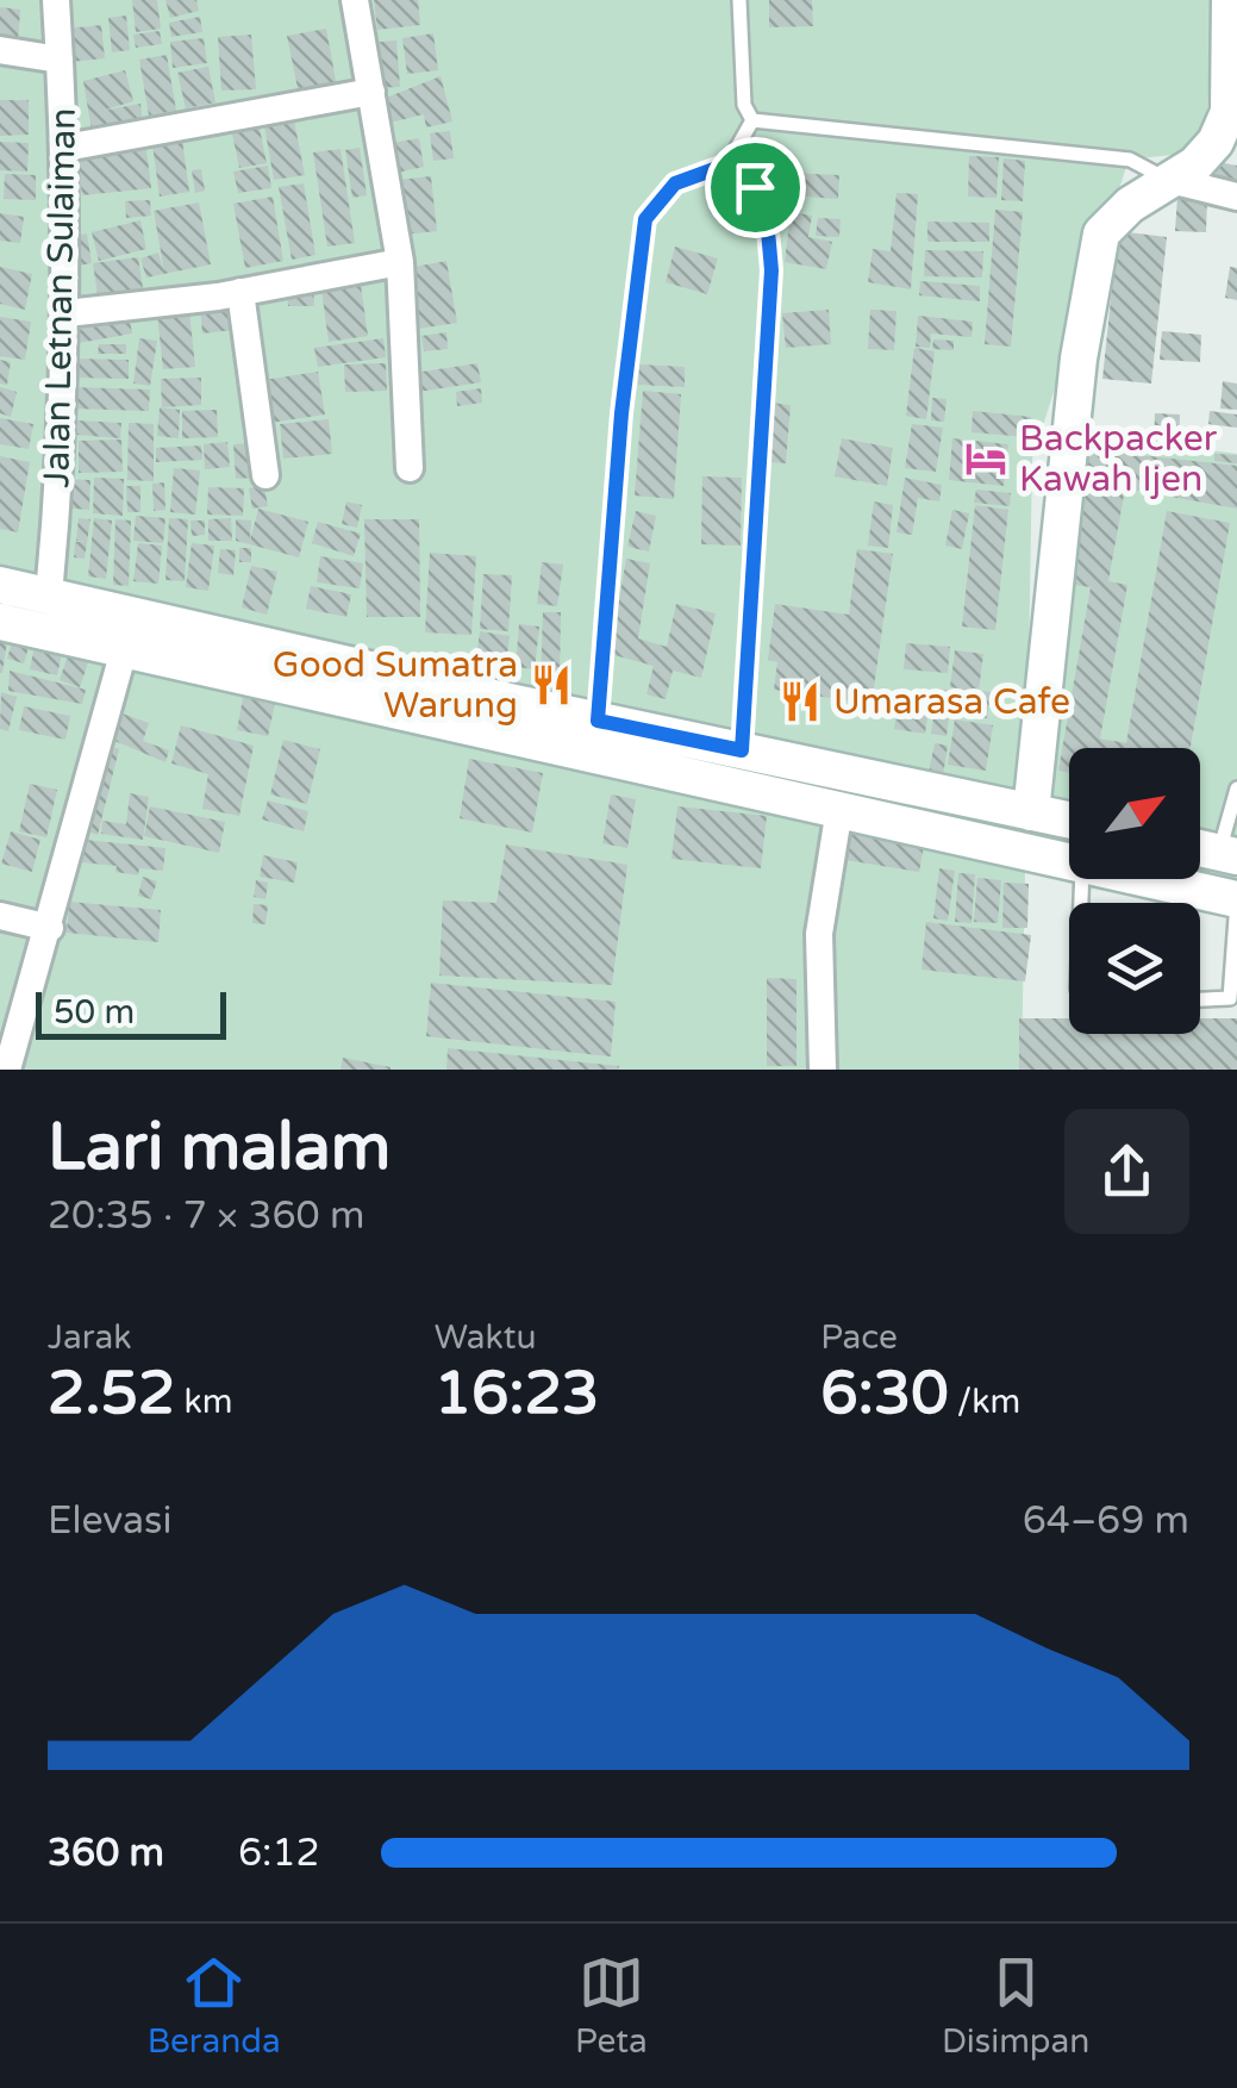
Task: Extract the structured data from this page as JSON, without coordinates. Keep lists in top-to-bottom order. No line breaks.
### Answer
{"streets":{"street":["Jalan Letnan Sulaiman"]},"places":{"hotel":["Backpacker Kawah Ijen"],"restaurant":["Good Sumatra Warung","Umarasa Cafe"]},"scale_bar":"50 m","north":"top right","page":{"scale":"50 m","heading":["Lari malam","20:35 · 7 × 360 m"],"stats":[["Jarak","2.52 km"],["Waktu","16:23"],["Pace","6:30 /km"]],"chart":["Elevasi","64–69 m"],"list":[{"name":"360 m","note":"6:12"}],"tabs":["Beranda","Peta","Disimpan"]}}
